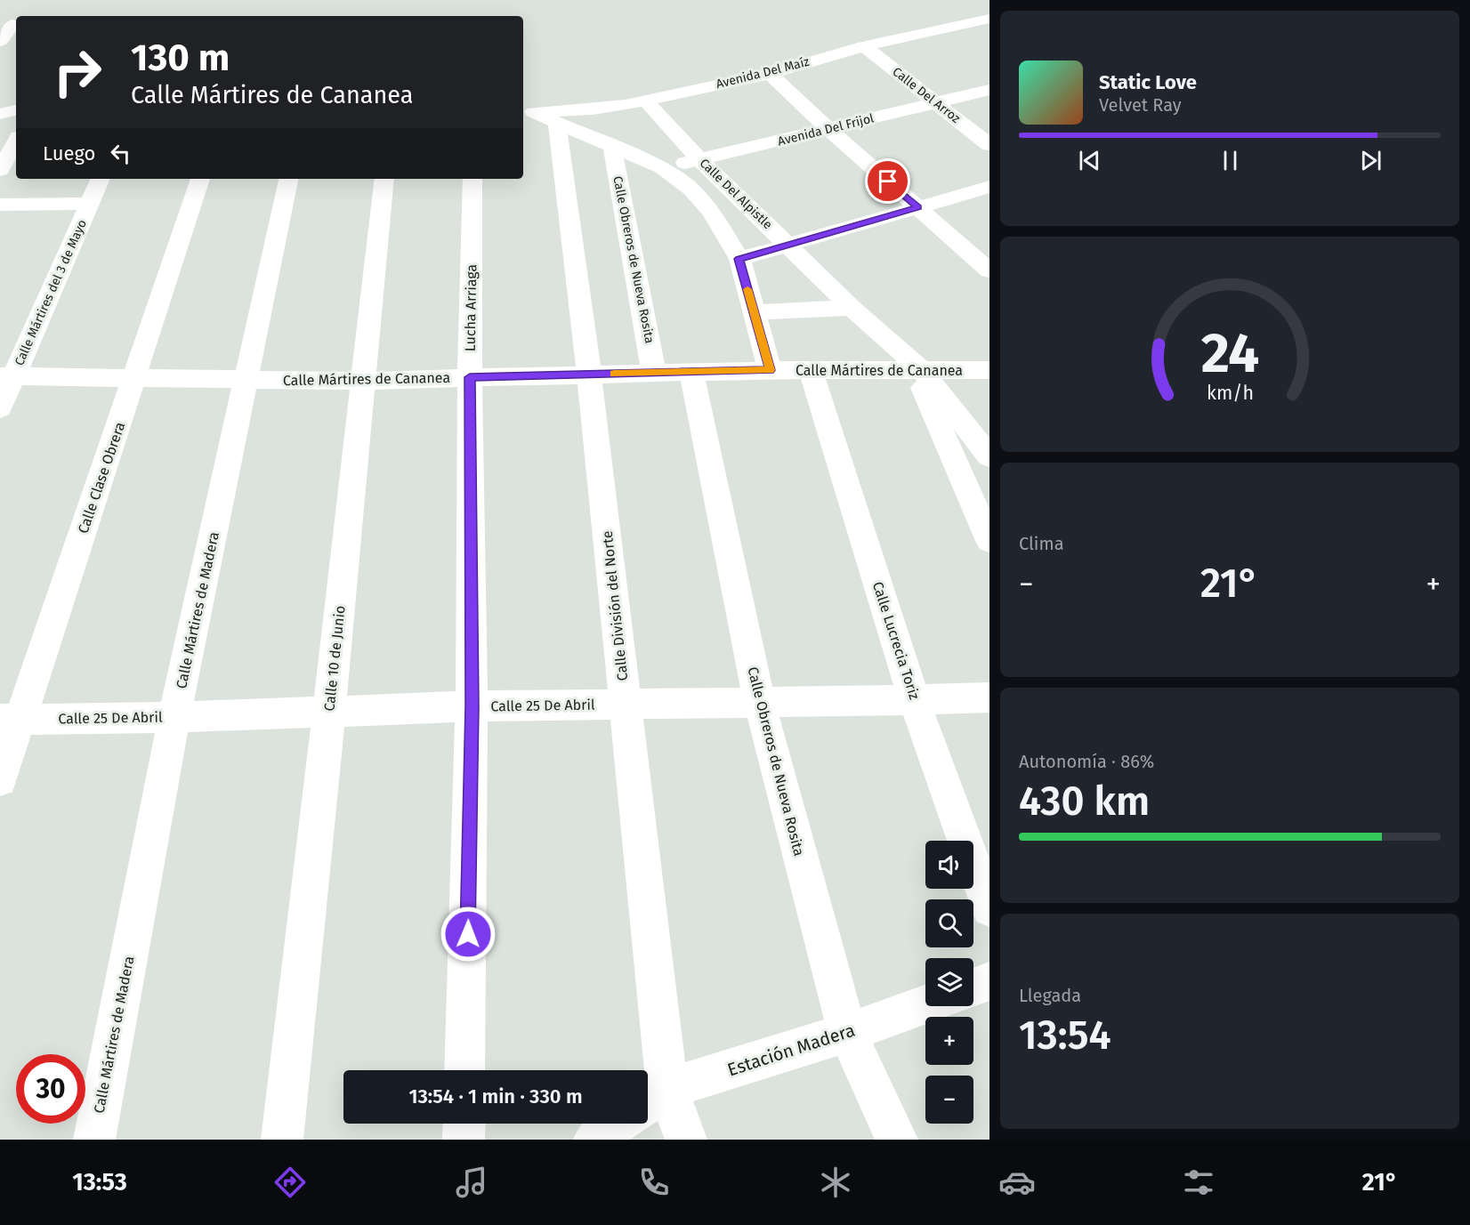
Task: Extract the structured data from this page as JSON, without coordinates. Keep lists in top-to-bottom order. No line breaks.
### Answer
{"streets":{"street":["Avenida Del Maíz","Calle Del Arroz","Avenida Del Frijol","Calle Del Alpistle","Calle Obreros de Nueva Rosita","Calle Mártires del 3 de Mayo","Lucha Arriaga","Calle Mártires de Cananea","Calle Clase Obrera","Calle División del Norte","Calle Mártires de Madera","Calle Lucrecia Toriz","Calle 10 de Junio","Calle 25 De Abril","Estación Madera"]},"crossings":[["Avenida Del Maíz","Calle Del Arroz"],["Avenida Del Maíz","Calle Del Alpistle"],["Avenida Del Maíz","Calle División del Norte"],["Calle Del Arroz","Avenida Del Frijol"],["Avenida Del Frijol","Calle Del Alpistle"],["Calle Del Alpistle","Calle Mártires de Cananea"],["Calle Obreros de Nueva Rosita","Calle Mártires de Cananea"],["Calle Obreros de Nueva Rosita","Calle 25 De Abril"],["Calle Obreros de Nueva Rosita","Estación Madera"],["Calle Mártires del 3 de Mayo","Calle Mártires de Cananea"],["Lucha Arriaga","Calle Mártires de Cananea"],["Lucha Arriaga","Calle 25 De Abril"],["Calle Mártires de Cananea","Calle Clase Obrera"],["Calle Mártires de Cananea","Calle División del Norte"],["Calle Mártires de Cananea","Calle Mártires de Madera"],["Calle Mártires de Cananea","Calle Lucrecia Toriz"],["Calle Mártires de Cananea","Calle 10 de Junio"],["Calle Clase Obrera","Calle 25 De Abril"],["Calle División del Norte","Calle 25 De Abril"],["Calle División del Norte","Estación Madera"],["Calle Mártires de Madera","Calle 25 De Abril"],["Calle Lucrecia Toriz","Calle 25 De Abril"],["Calle 10 de Junio","Calle 25 De Abril"]],"page":{"turn":["130 m","Calle Mártires de Cananea"],"song":["Static Love","Velvet Ray"],"then":"Luego","tile":["Clima",["Autonomía · 86%","430 km"],["Llegada","13:54"]],"heat":["−","21°","+"],"map_buttons":["+","−"],"limit":"30","trip":"13:54 · 1 min · 330 m","tabs":["13:53","21°"],"gauge":["24","km/h"]}}
